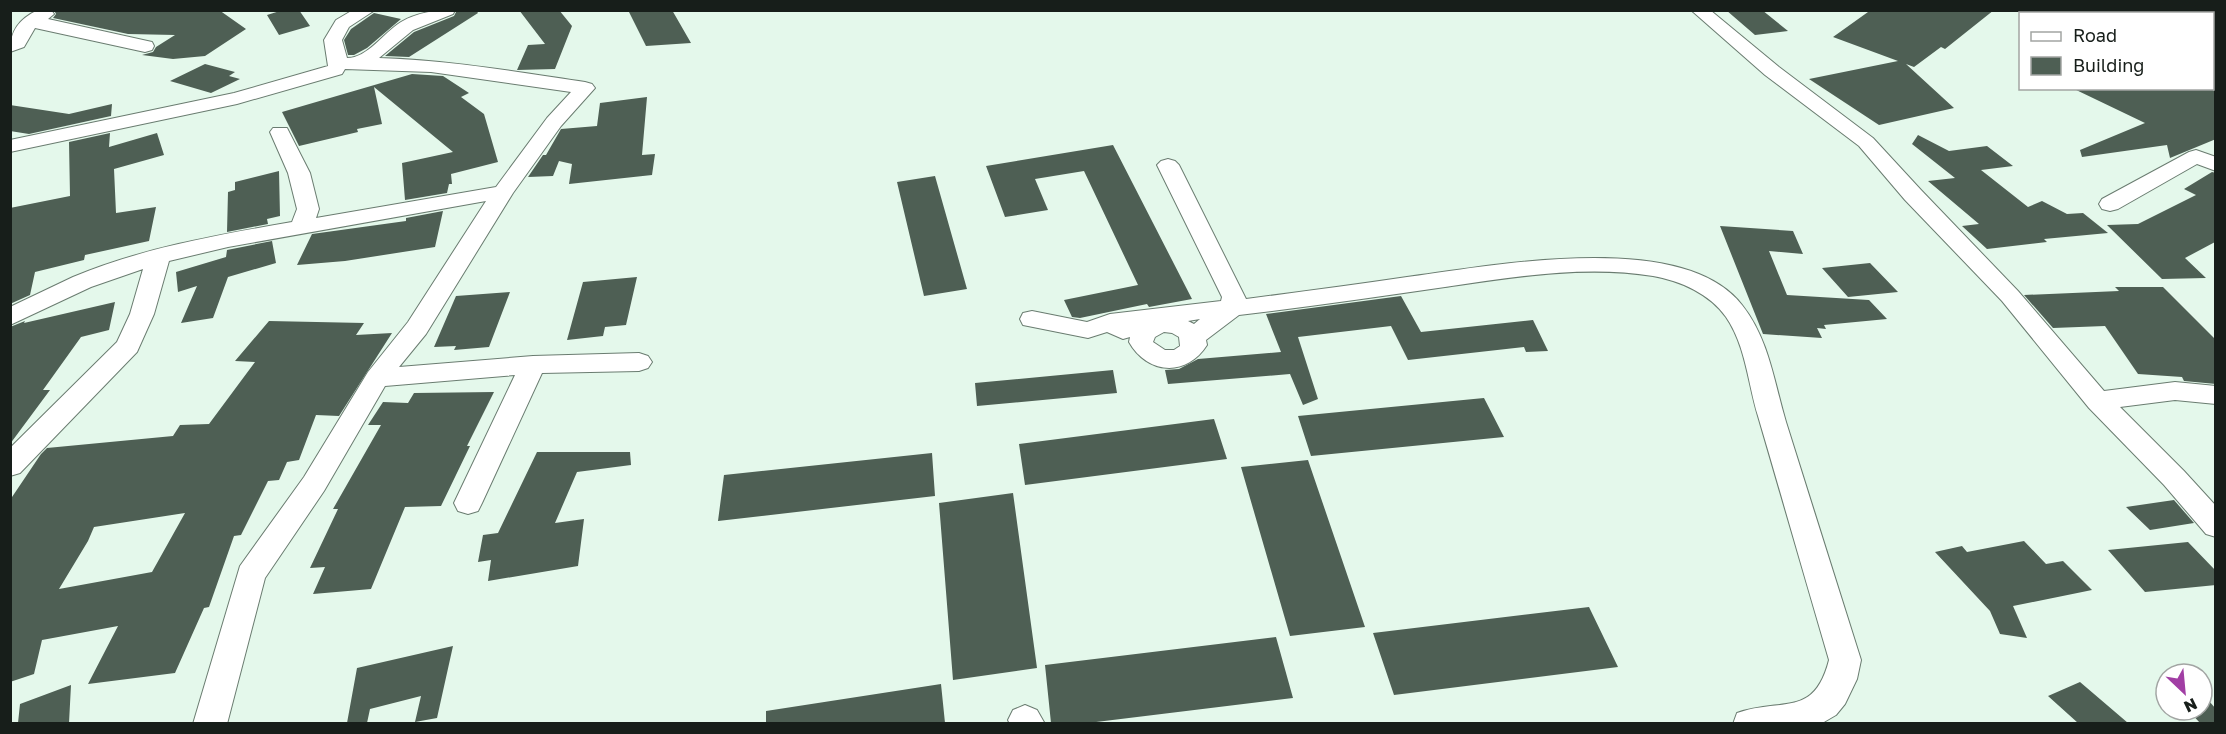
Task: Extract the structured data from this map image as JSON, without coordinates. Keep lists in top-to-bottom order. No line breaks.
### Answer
{"legend":["Road","Building"],"north":"bottom right"}
